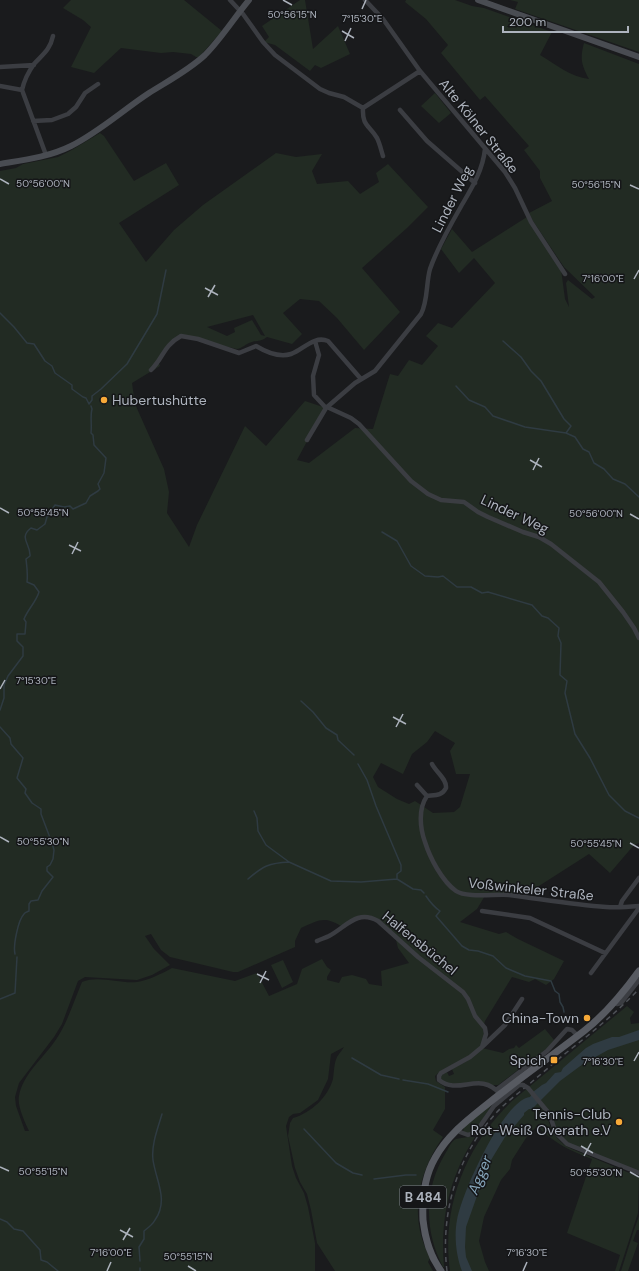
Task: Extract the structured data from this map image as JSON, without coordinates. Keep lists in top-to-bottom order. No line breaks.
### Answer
{"streets":{"main road":["B 484"],"street":["Alte Kölner Straße","Linder Weg","Voßwinkeler Straße","Halfensbüchel"]},"crossings":[["Alte Kölner Straße","Linder Weg"]],"water":["Agger"],"places":{"other":["Hubertushütte","China-Town","Tennis-Club Rot-Weiß Overath e.V"],"transit":["Spich"]},"scale_bar":"200 m","coordinates":["50°56'15\"N","7°15'30\"E","50°56'00\"N","7°16'00\"E","50°55'45\"N","50°55'30\"N","7°16'30\"E","50°55'15\"N"]}
